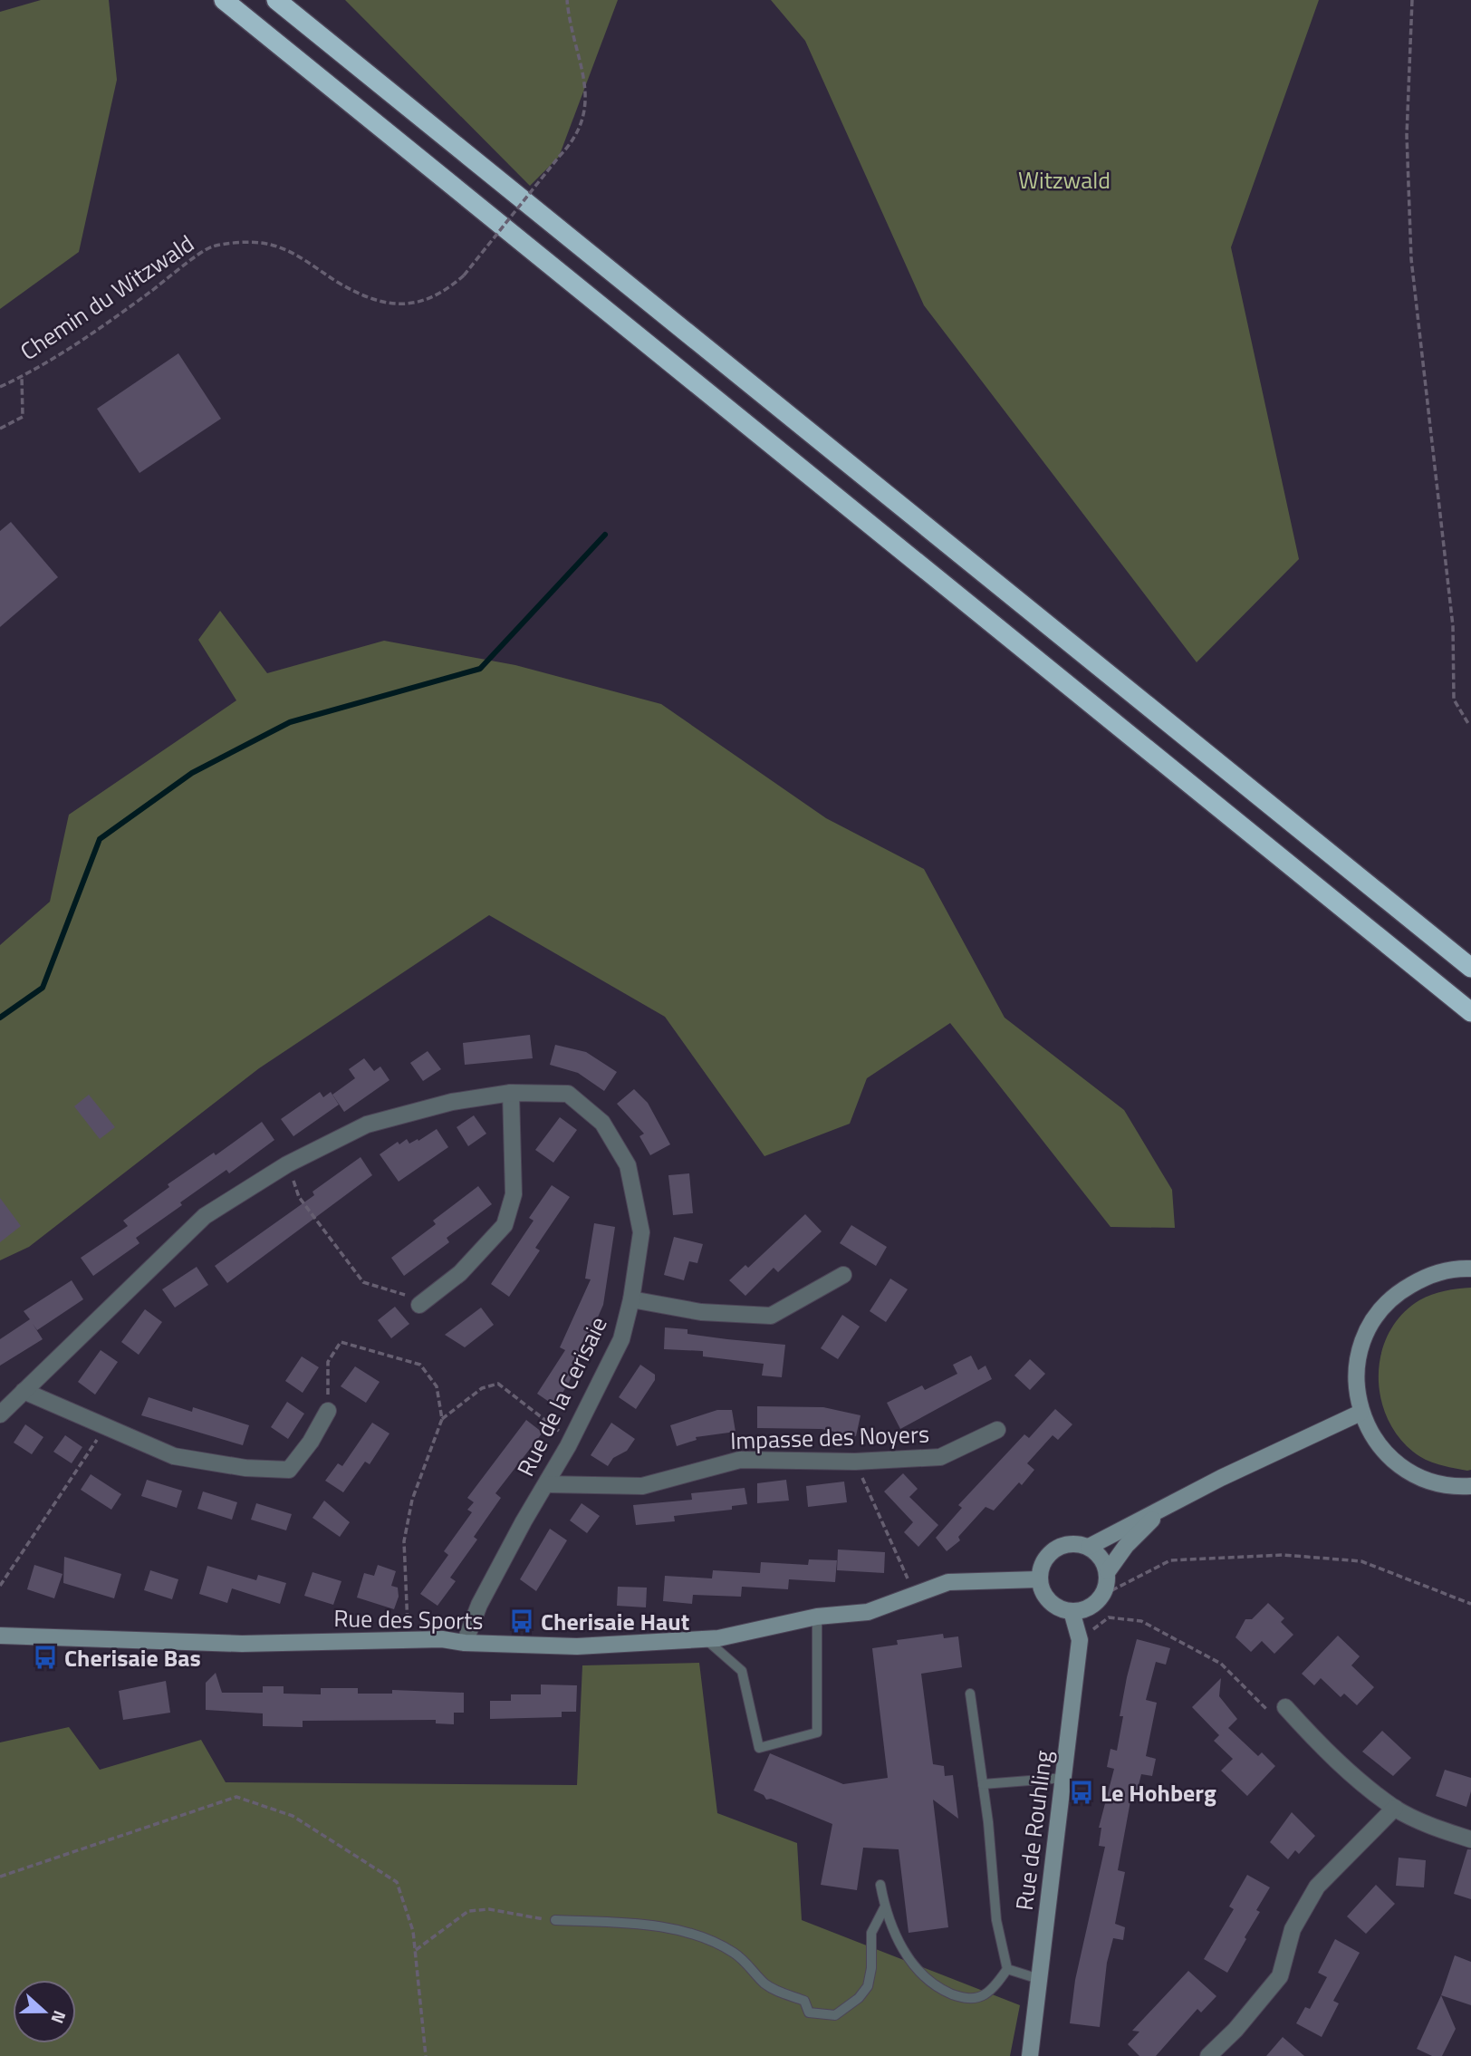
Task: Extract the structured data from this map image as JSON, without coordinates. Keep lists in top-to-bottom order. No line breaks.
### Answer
{"streets":{"street":["Rue de la Cerisaie","Impasse des Noyers","Rue des Sports","Rue de Rouhling"],"path":["Chemin du Witzwald"]},"crossings":[["Rue de la Cerisaie","Impasse des Noyers"],["Rue de la Cerisaie","Rue des Sports"],["Rue des Sports","Rue de Rouhling"]],"parks":["Witzwald"],"places":{"bus stop":["Cherisaie Haut","Cherisaie Bas","Le Hohberg"]},"north":"right"}
